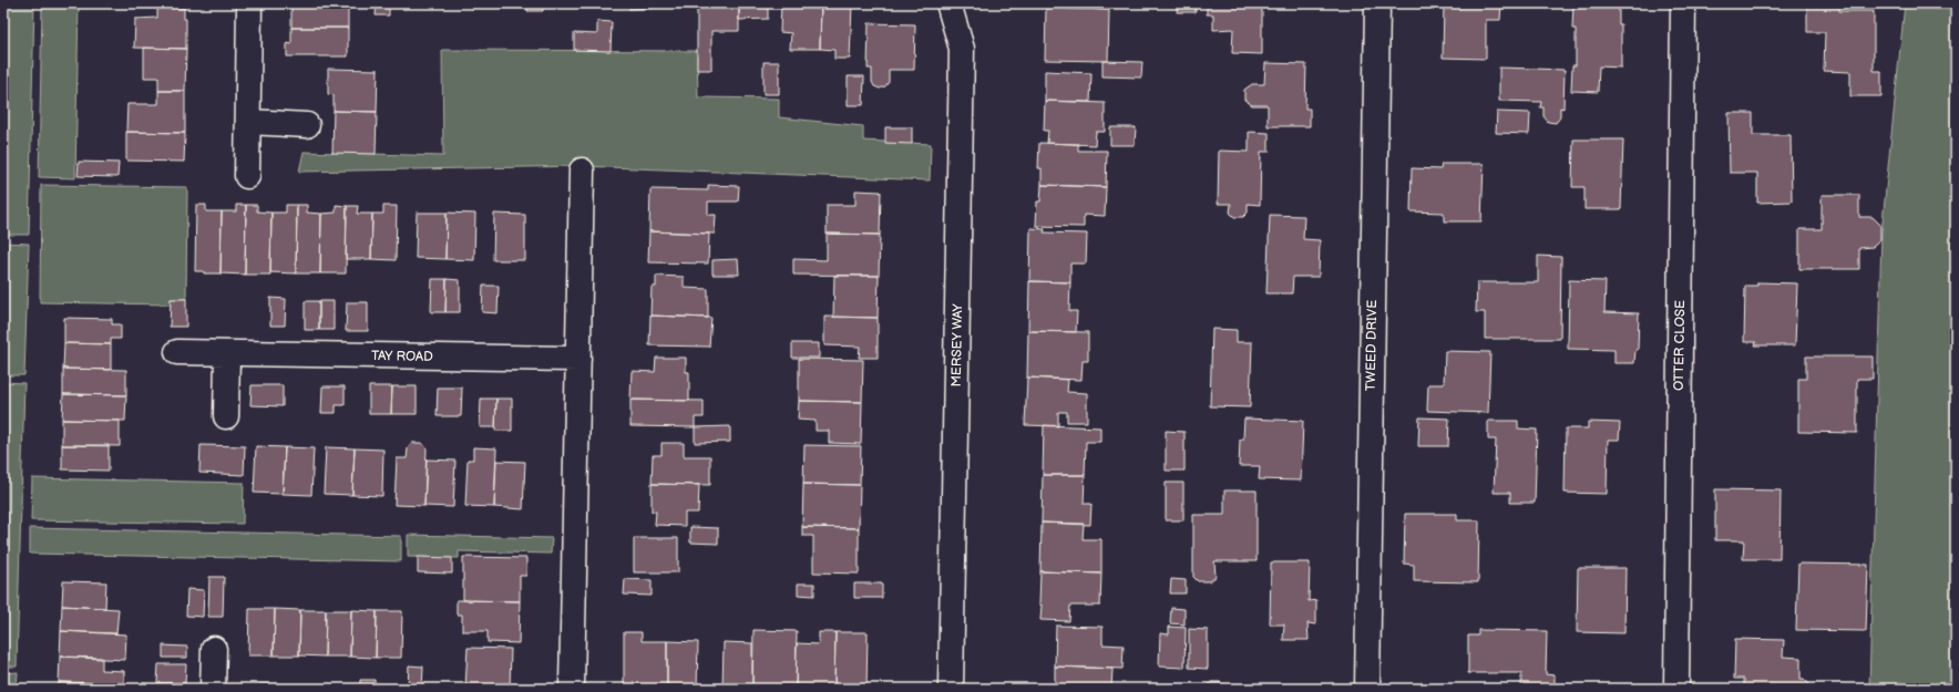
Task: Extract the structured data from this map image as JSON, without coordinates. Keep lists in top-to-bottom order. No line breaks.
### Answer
{"streets":{"street":["MERSEY WAY","TWEED DRIVE","OTTER CLOSE","TAY ROAD"]}}
